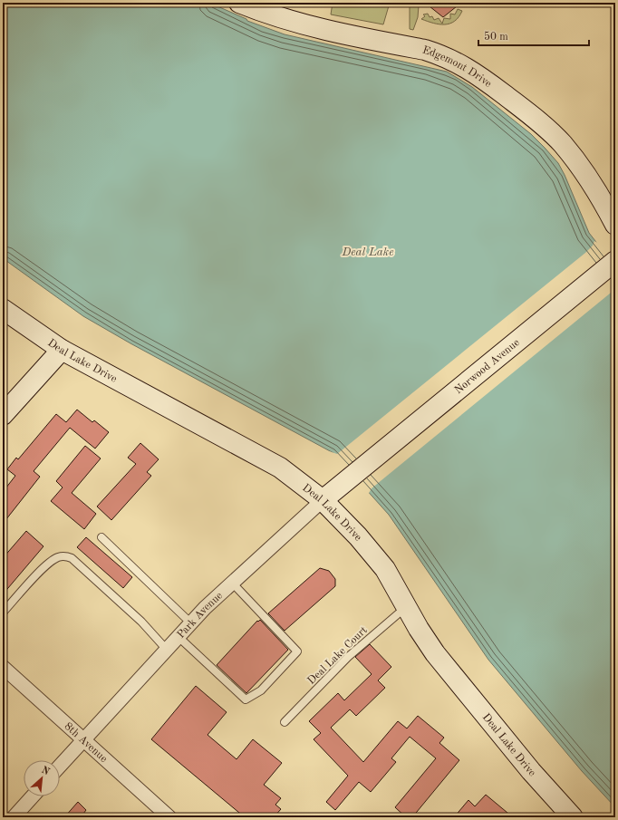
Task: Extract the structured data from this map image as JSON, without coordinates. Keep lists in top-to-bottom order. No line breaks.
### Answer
{"streets":{"street":["Edgemont Drive","Deal Lake Drive","Norwood Avenue","Park Avenue","8th Avenue"],"lane":["Deal Lake Court"]},"crossings":[["Deal Lake Drive","Park Avenue"],["Deal Lake Drive","Deal Lake Court"],["Norwood Avenue","Park Avenue"],["Park Avenue","8th Avenue"]],"water":["Deal Lake"],"scale_bar":"50 m","north":"top right"}
